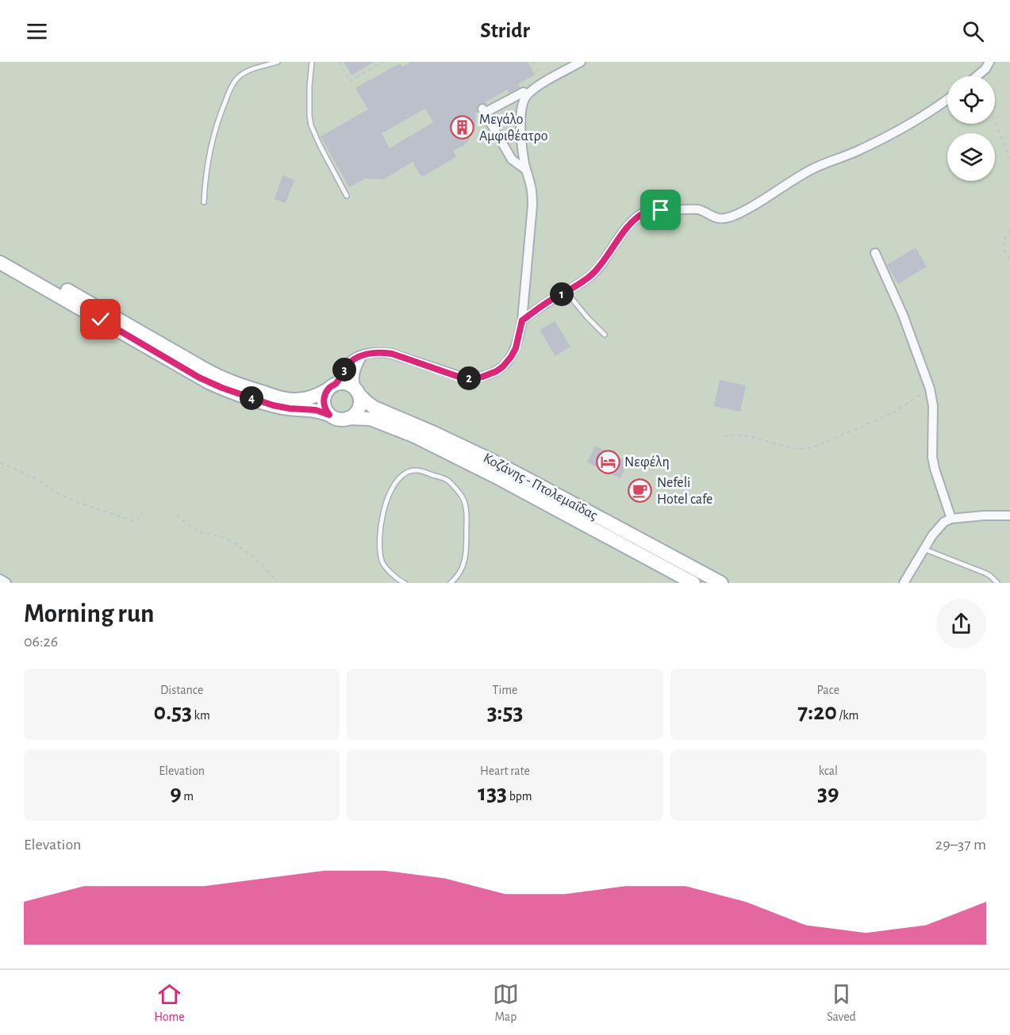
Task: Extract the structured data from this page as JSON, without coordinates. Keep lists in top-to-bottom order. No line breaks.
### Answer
{"streets":{"main road":["Κοζάνης - Πτολεμαΐδας"]},"places":{"building":["Μεγάλο Αμφιθέατρο"],"hotel":["Νεφέλη"],"cafe":["Nefeli Hotel cafe"]},"page":{"header":"Stridr","pins":["1","3","2","4"],"heading":["Morning run","06:26"],"stats":[["Distance","0.53 km"],["Time","3:53"],["Pace","7:20 /km"],["Elevation","9 m"],["Heart rate","133 bpm"],["kcal","39"]],"chart":["Elevation","29–37 m"],"tabs":["Home","Map","Saved"]}}
